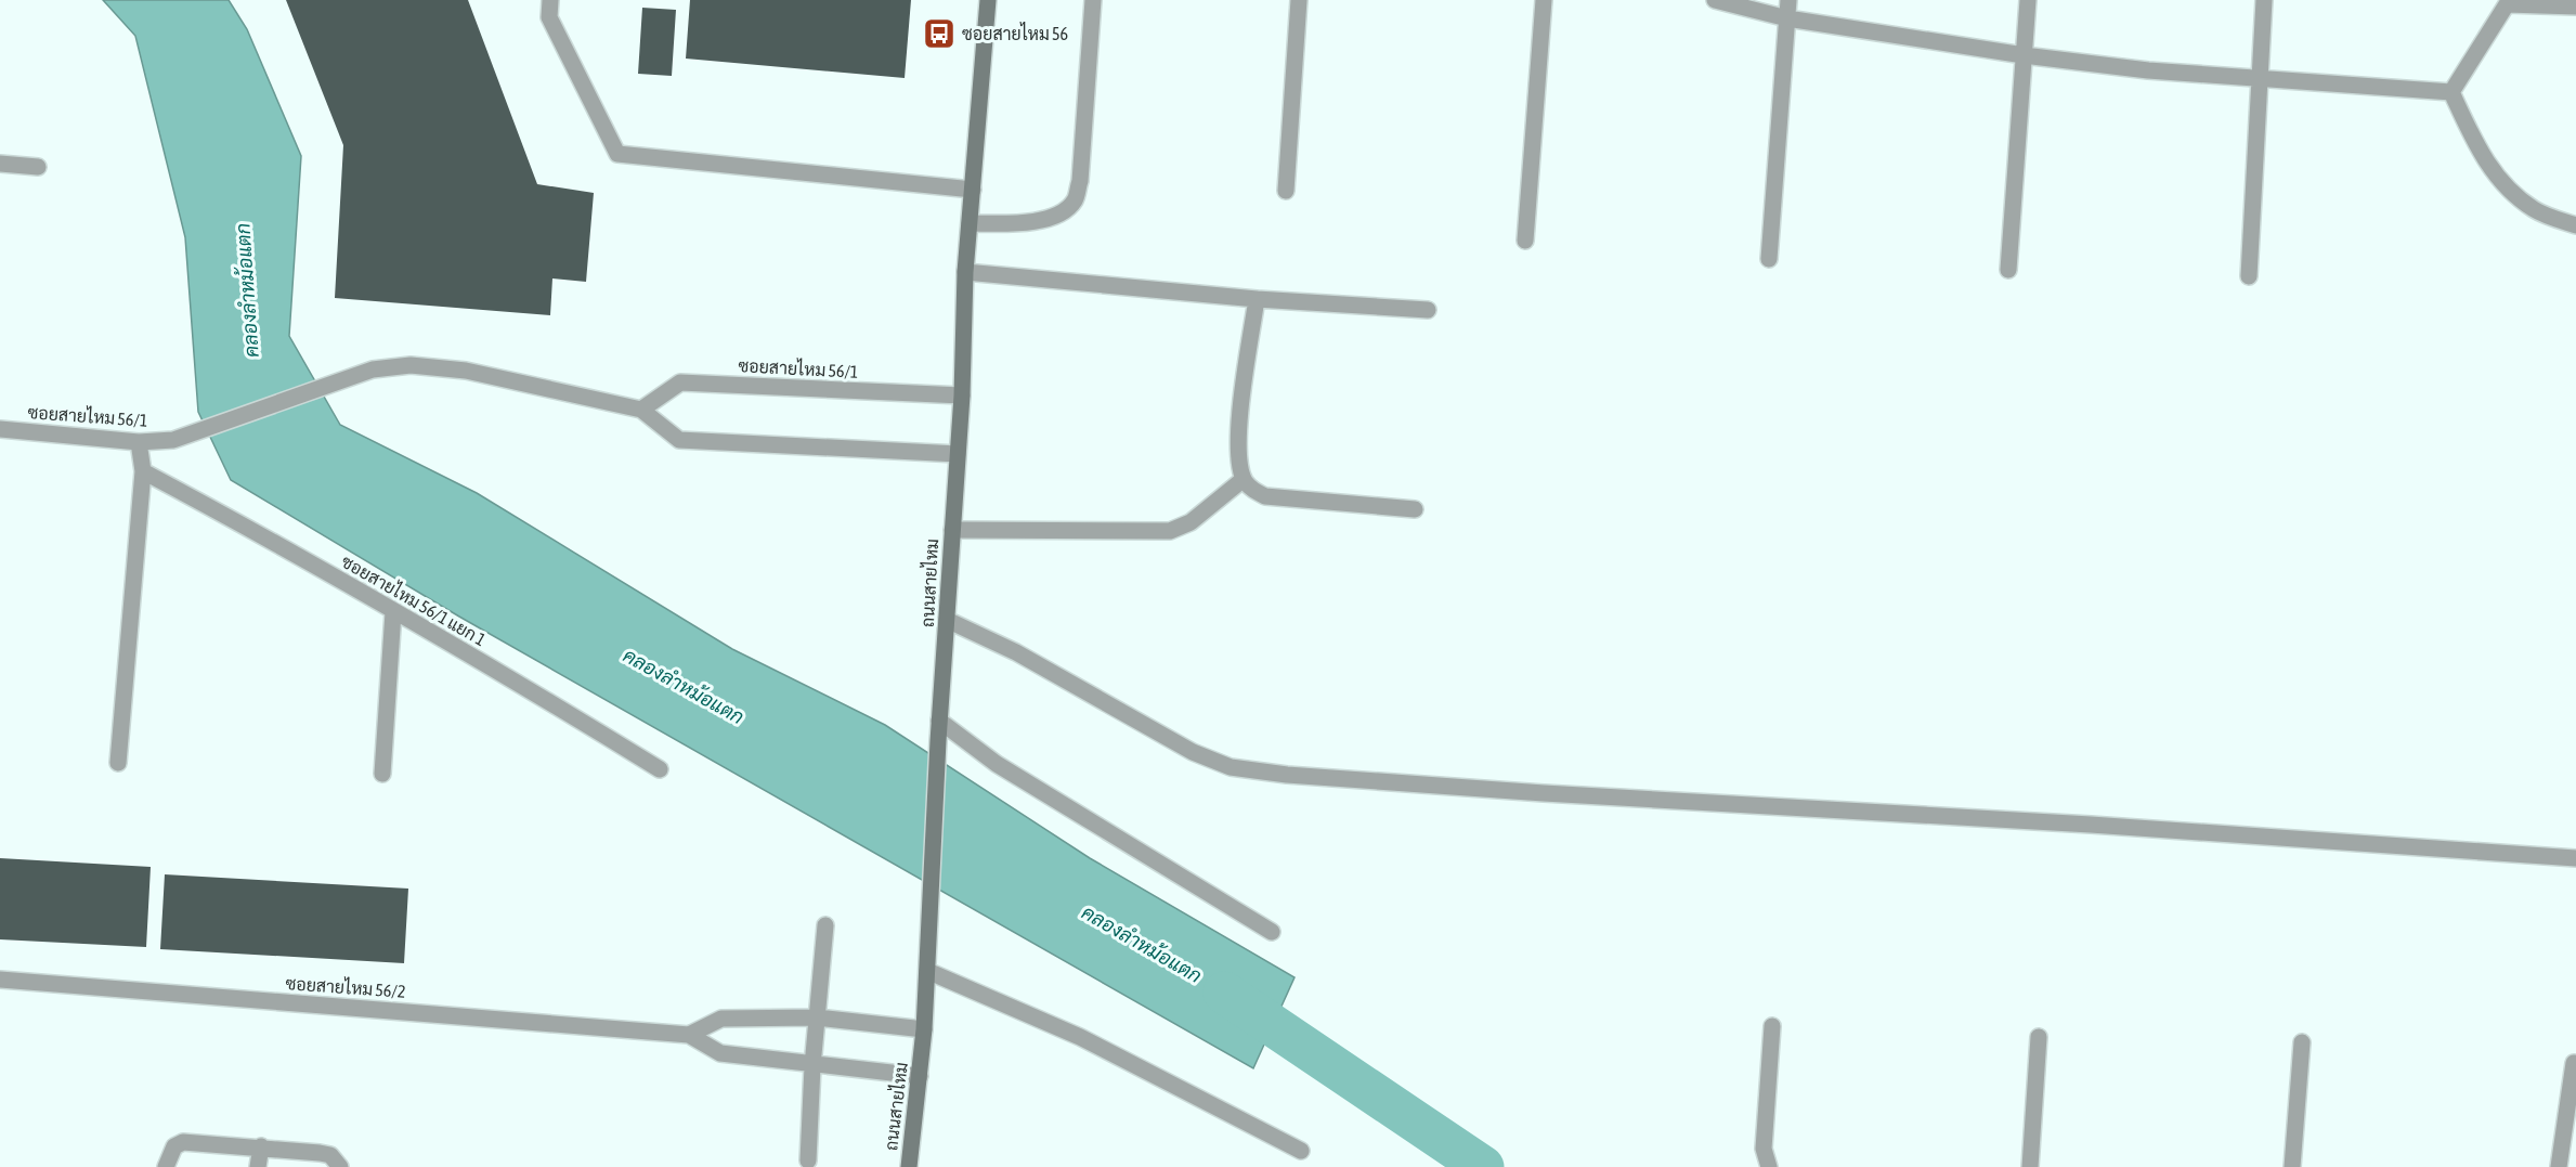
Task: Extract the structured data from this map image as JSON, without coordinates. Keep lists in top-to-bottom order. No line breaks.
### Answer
{"streets":{"main road":["ถนนสายไหม"],"street":["ซอยสายไหม 56/1","ซอยสายไหม 56/1 แยก 1","ซอยสายไหม 56/2"]},"crossings":[["ซอยสายไหม 56/1","ถนนสายไหม"],["ถนนสายไหม","ซอยสายไหม 56/2"]],"water":["คลองลำหม้อแตก"],"places":{"bus stop":["ซอยสายไหม 56"]}}
